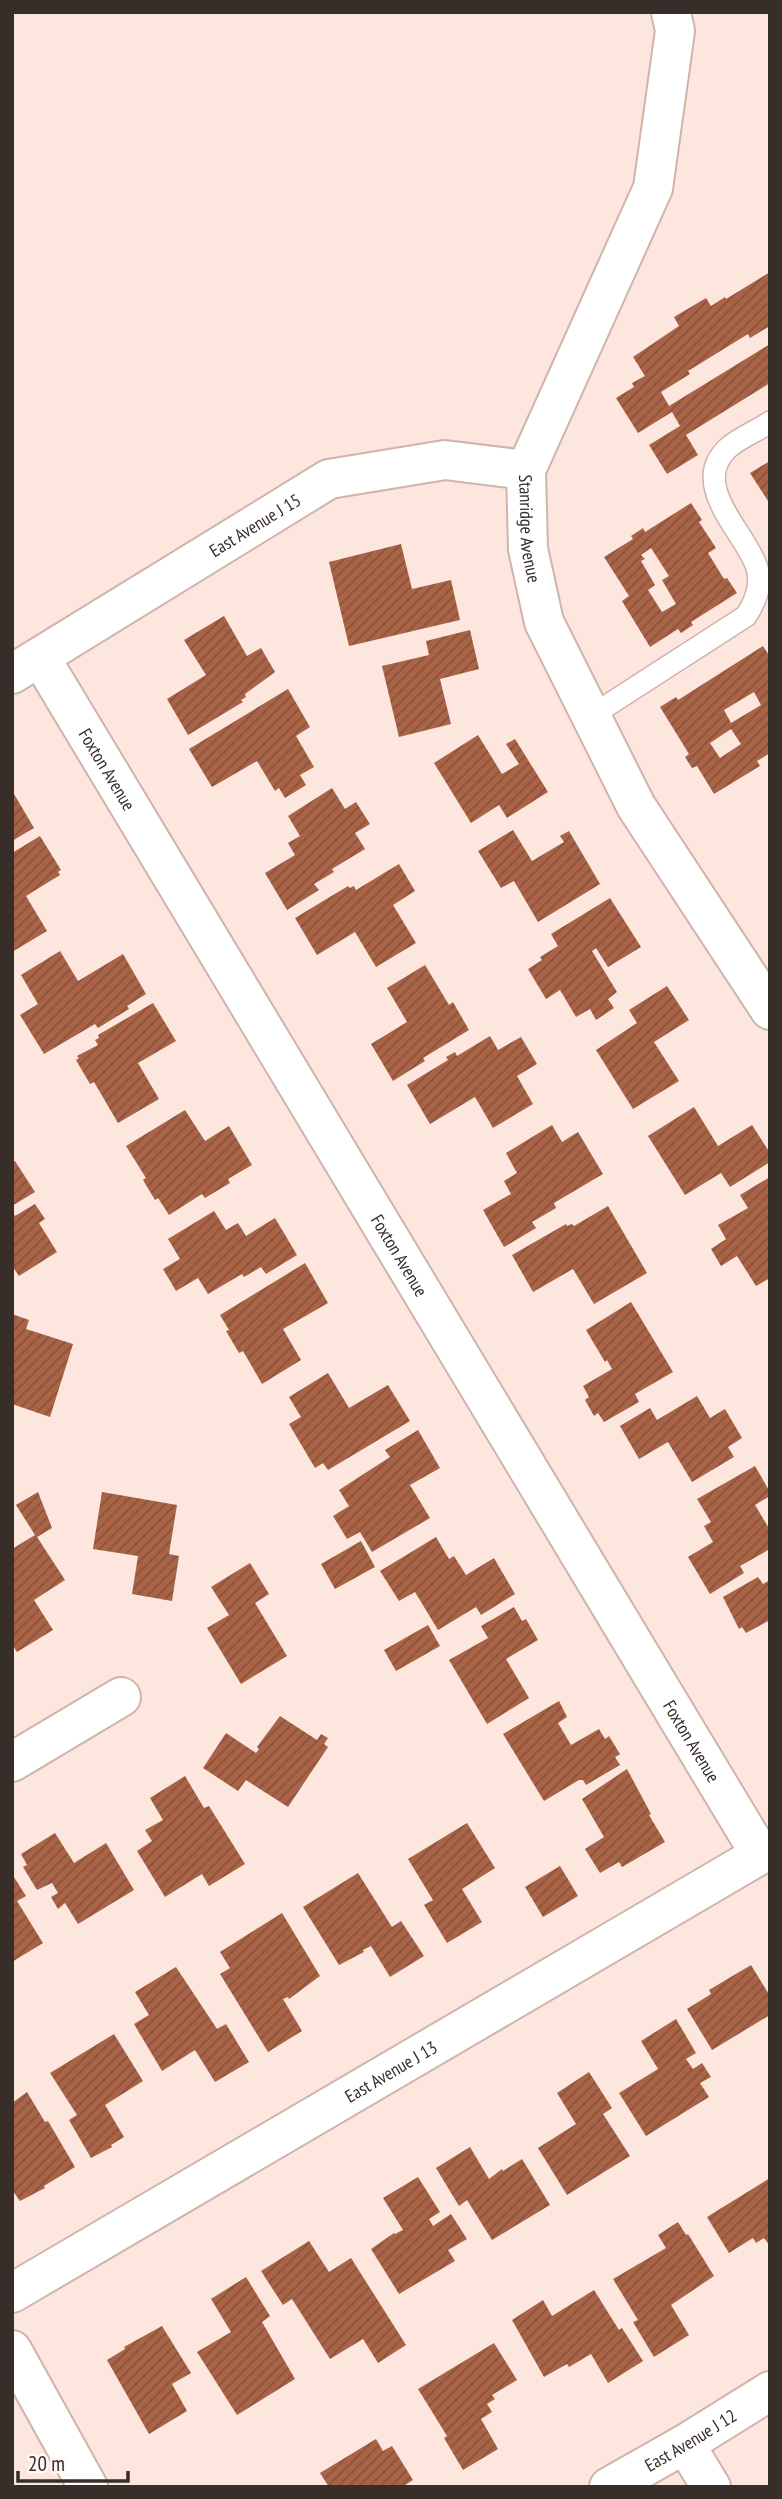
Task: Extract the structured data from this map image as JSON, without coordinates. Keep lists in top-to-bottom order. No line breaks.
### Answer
{"streets":{"street":["East Avenue J 15","Stanridge Avenue","Foxton Avenue","East Avenue J 13","East Avenue J 12"]},"crossings":[["East Avenue J 15","Stanridge Avenue"],["East Avenue J 15","Foxton Avenue"],["Foxton Avenue","East Avenue J 13"]],"scale_bar":"20 m"}
